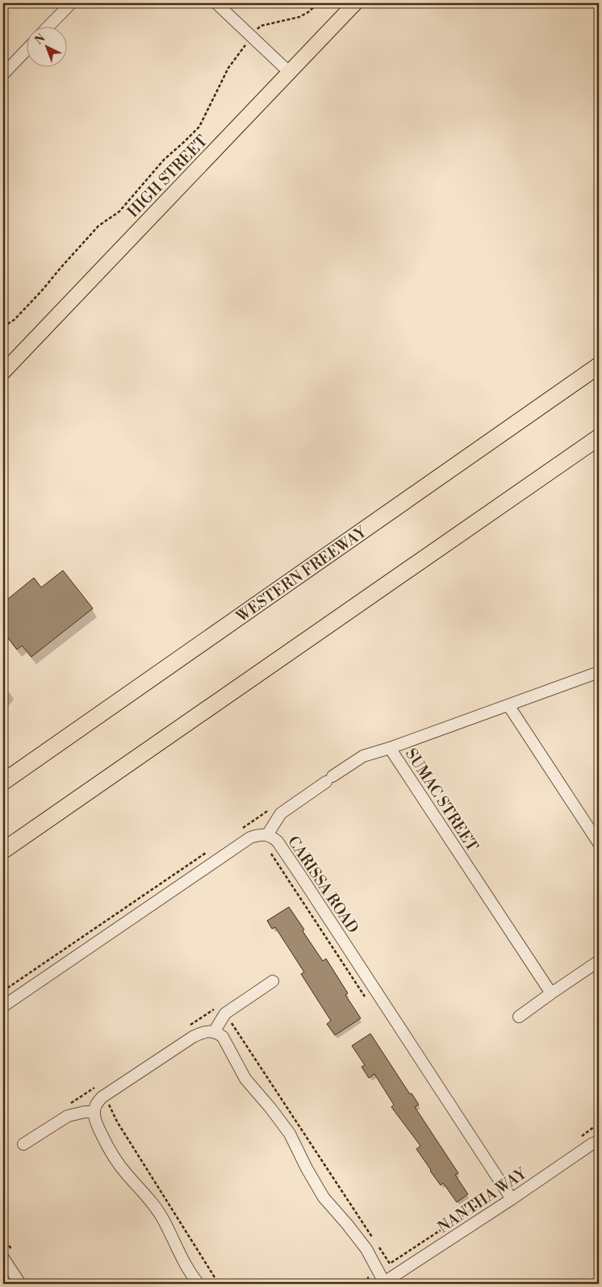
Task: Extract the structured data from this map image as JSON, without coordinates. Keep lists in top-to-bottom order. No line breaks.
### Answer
{"streets":{"highway":["WESTERN FREEWAY"],"main road":["HIGH STREET"],"street":["SUMAC STREET","CARISSA ROAD","NANTHA WAY"]},"crossings":[["CARISSA ROAD","NANTHA WAY"]],"north":"top left"}
